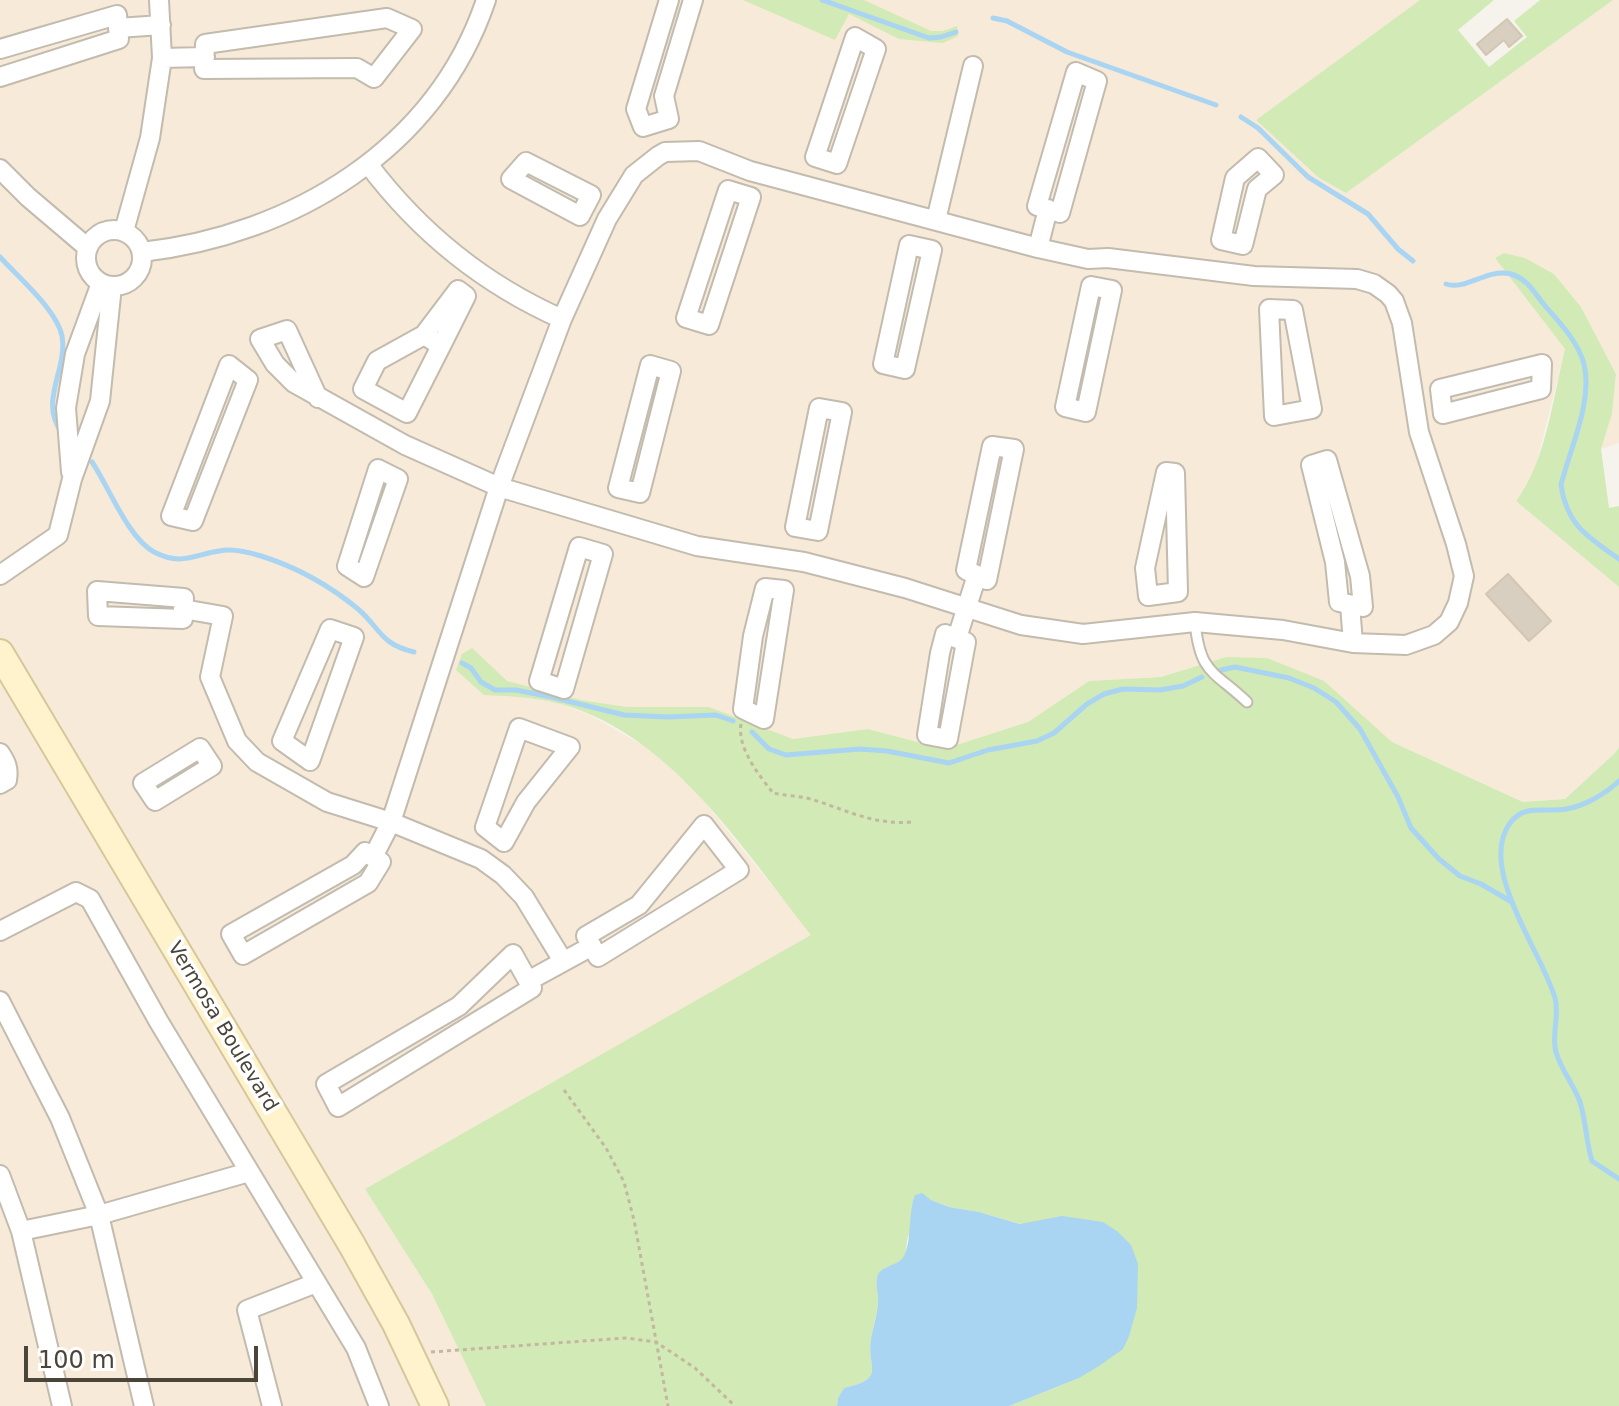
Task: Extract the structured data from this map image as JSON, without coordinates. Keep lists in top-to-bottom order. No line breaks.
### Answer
{"streets":{"main road":["Vermosa Boulevard"]},"scale_bar":"100 m"}
